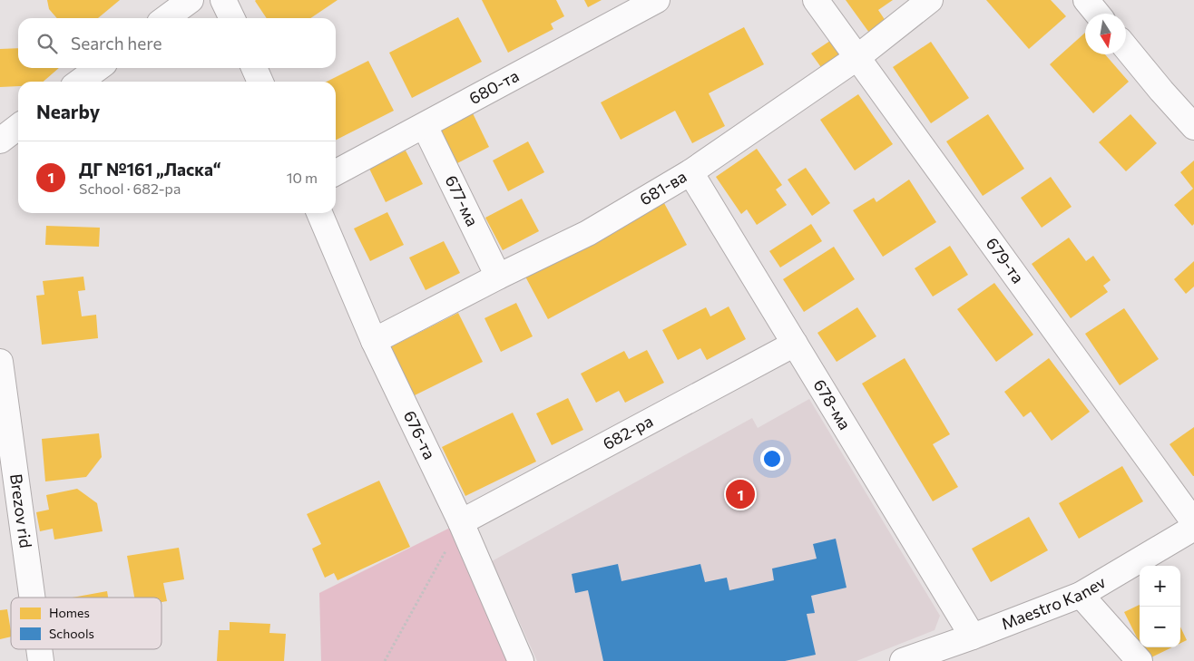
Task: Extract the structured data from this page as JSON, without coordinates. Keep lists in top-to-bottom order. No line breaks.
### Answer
{"streets":{"street":["680-та","681-ва","677-ма","679-та","678-ма","682-ра","676-та","Brezov rid","Maestro Kanev"]},"crossings":[["680-та","677-ма"],["681-ва","677-ма"],["681-ва","679-та"],["681-ва","678-ма"],["681-ва","676-та"],["678-ма","682-ра"],["678-ма","Maestro Kanev"],["682-ра","676-та"]],"legend":["Homes","Schools"],"north":"bottom","page":{"search":"Search here","heading":"Nearby","list":[{"mark":"1","name":"ДГ №161 „Ласка“","note":"School · 682-ра","value":"10 m"}],"pins":"1","map_buttons":["+","−"]}}
